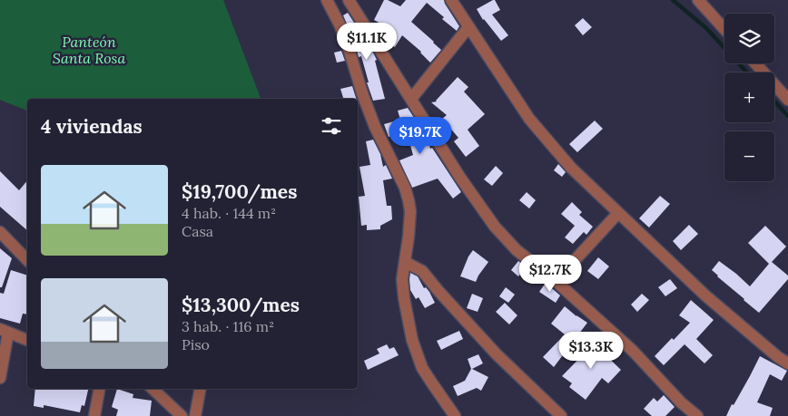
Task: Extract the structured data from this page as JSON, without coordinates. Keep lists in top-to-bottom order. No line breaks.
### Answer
{"parks":["Panteón Santa Rosa"],"page":{"map_buttons":["+","−"],"price":["$11.1K","$19.7K","$12.7K","$13.3K"],"heading":"4 viviendas","list":[{"name":"$19,700/mes","note":"4 hab. · 144 m² · Casa"},{"name":"$13,300/mes","note":"3 hab. · 116 m² · Piso"}]}}
